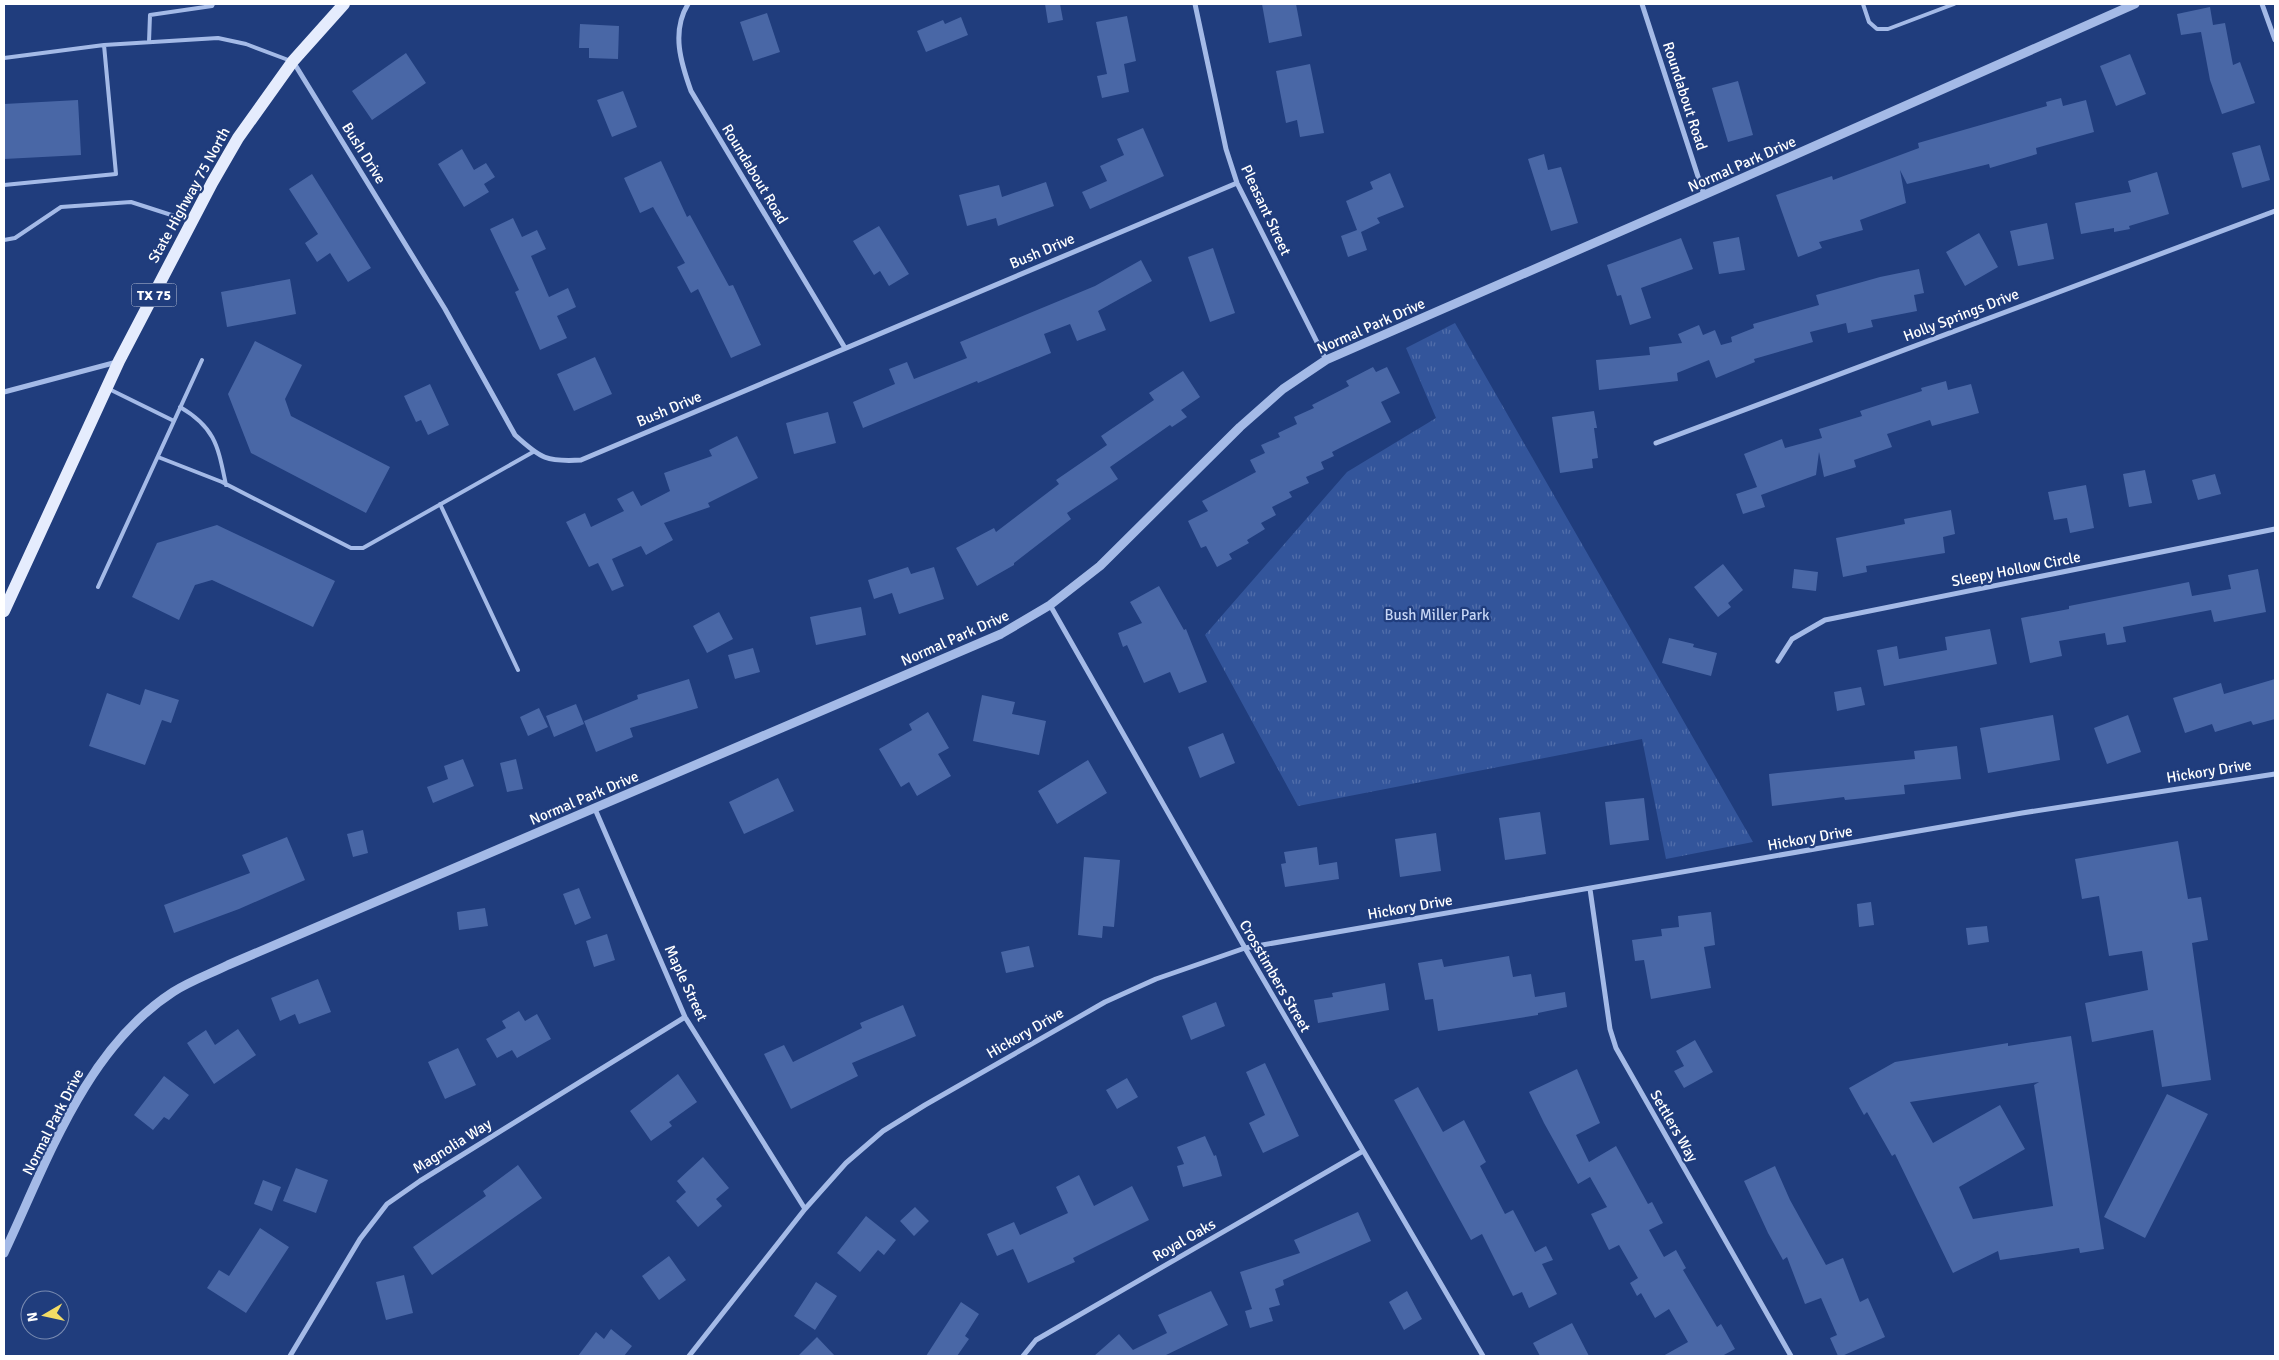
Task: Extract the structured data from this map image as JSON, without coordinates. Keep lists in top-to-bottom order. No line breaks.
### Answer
{"streets":{"main road":["State Highway 75 North","TX 75"],"street":["Roundabout Road","Bush Drive","Normal Park Drive","Pleasant Street","Holly Springs Drive","Sleepy Hollow Circle","Hickory Drive","Crosstimbers Street","Maple Street","Settlers Way","Magnolia Way","Royal Oaks"]},"crossings":[["Roundabout Road","Bush Drive"],["Roundabout Road","Normal Park Drive"],["Bush Drive","State Highway 75 North"],["Bush Drive","Pleasant Street"],["Normal Park Drive","Pleasant Street"],["Normal Park Drive","Crosstimbers Street"],["Normal Park Drive","Maple Street"],["Hickory Drive","Crosstimbers Street"],["Hickory Drive","Maple Street"],["Hickory Drive","Settlers Way"],["Crosstimbers Street","Royal Oaks"],["Maple Street","Magnolia Way"]],"parks":["Bush Miller Park"],"north":"left"}
